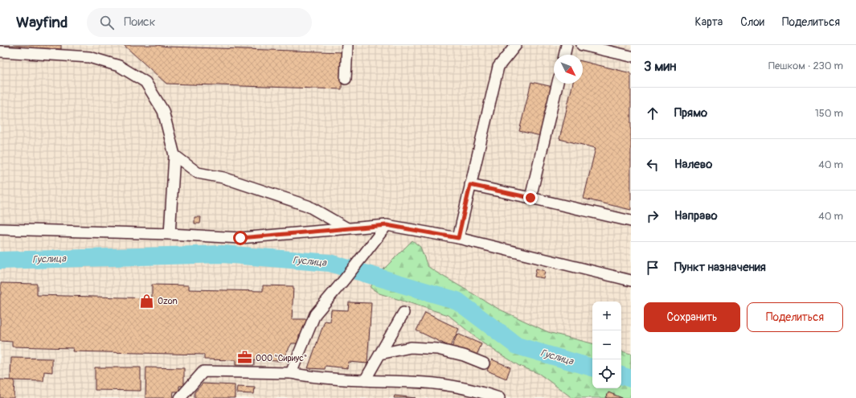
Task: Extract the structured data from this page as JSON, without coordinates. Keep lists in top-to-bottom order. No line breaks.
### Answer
{"water":["Гуслица"],"places":{"shop":["Ozon"],"office":["ООО \"Сириус\""]},"north":"bottom right","page":{"header":"Wayfind","search":"Поиск","nav":["Карта","Слои","Поделиться"],"heading":["3 мин","Пешком · 230 m"],"list":[["Прямо","150 m"],["Налево","40 m"],["Направо","40 m"],"Пункт назначения"],"buttons":["Сохранить","Поделиться"],"map_buttons":["+","−"]}}
